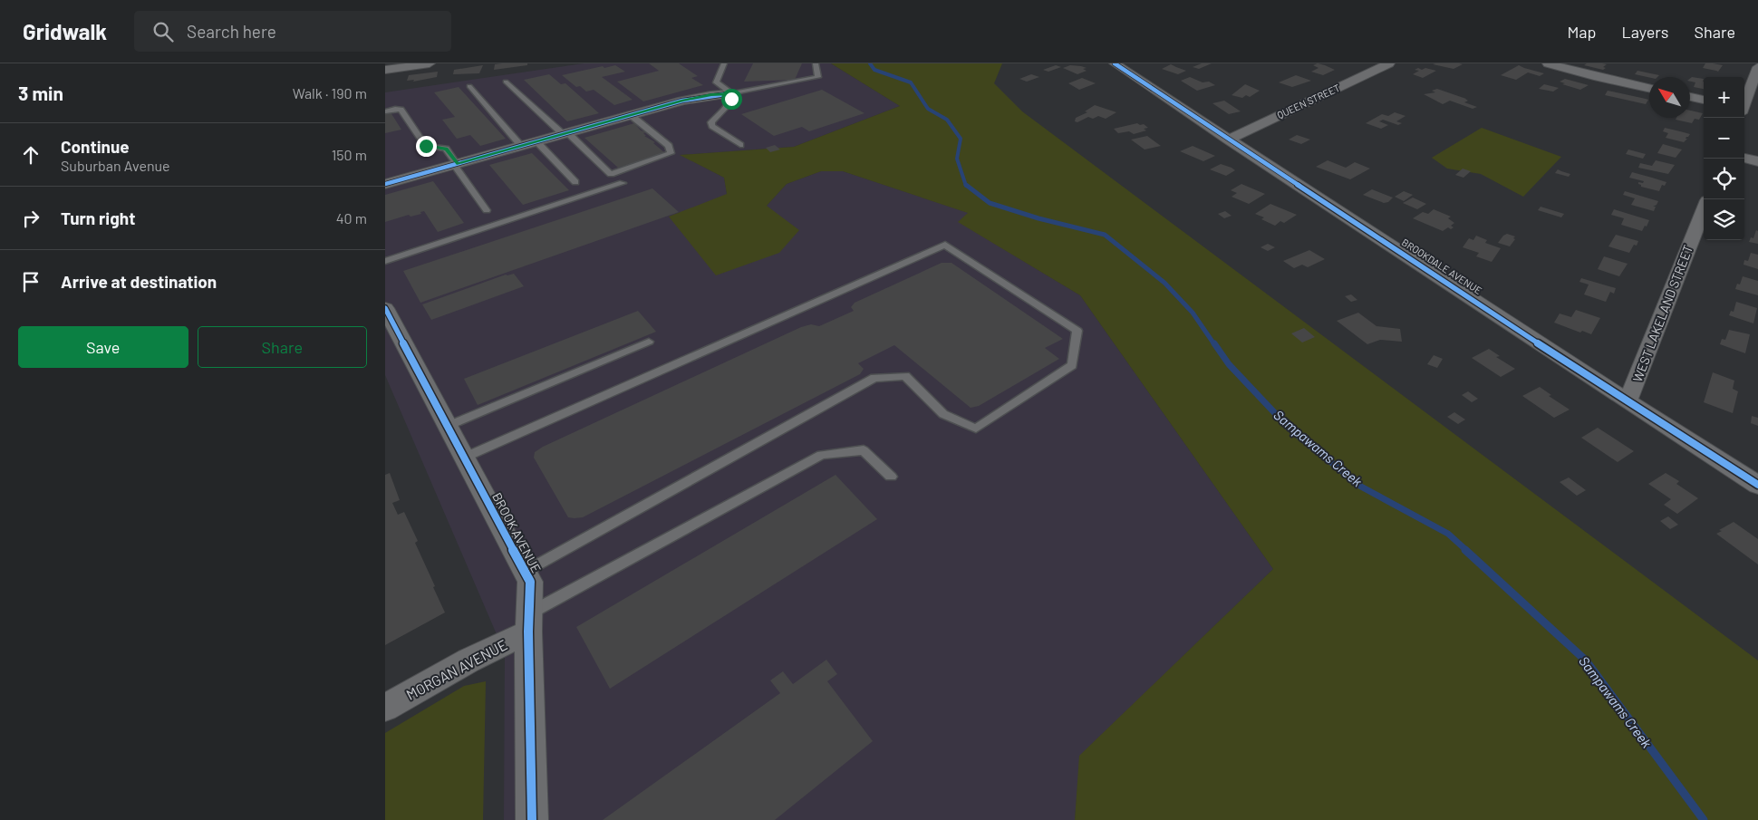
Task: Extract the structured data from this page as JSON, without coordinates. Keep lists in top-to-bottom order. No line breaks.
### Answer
{"streets":{"street":["QUEEN STREET","BROOKDALE AVENUE","WEST LAKELAND STREET","BROOK AVENUE","MORGAN AVENUE"]},"crossings":[["QUEEN STREET","BROOKDALE AVENUE"],["BROOKDALE AVENUE","WEST LAKELAND STREET"],["BROOK AVENUE","MORGAN AVENUE"]],"water":["Sampawams Creek"],"north":"top left","page":{"header":"Gridwalk","search":"Search here","nav":["Map","Layers","Share"],"heading":["3 min","Walk · 190 m"],"map_buttons":["+","−"],"list":[["Continue","Suburban Avenue","150 m"],["Turn right","40 m"],"Arrive at destination"],"buttons":["Save","Share"]}}
